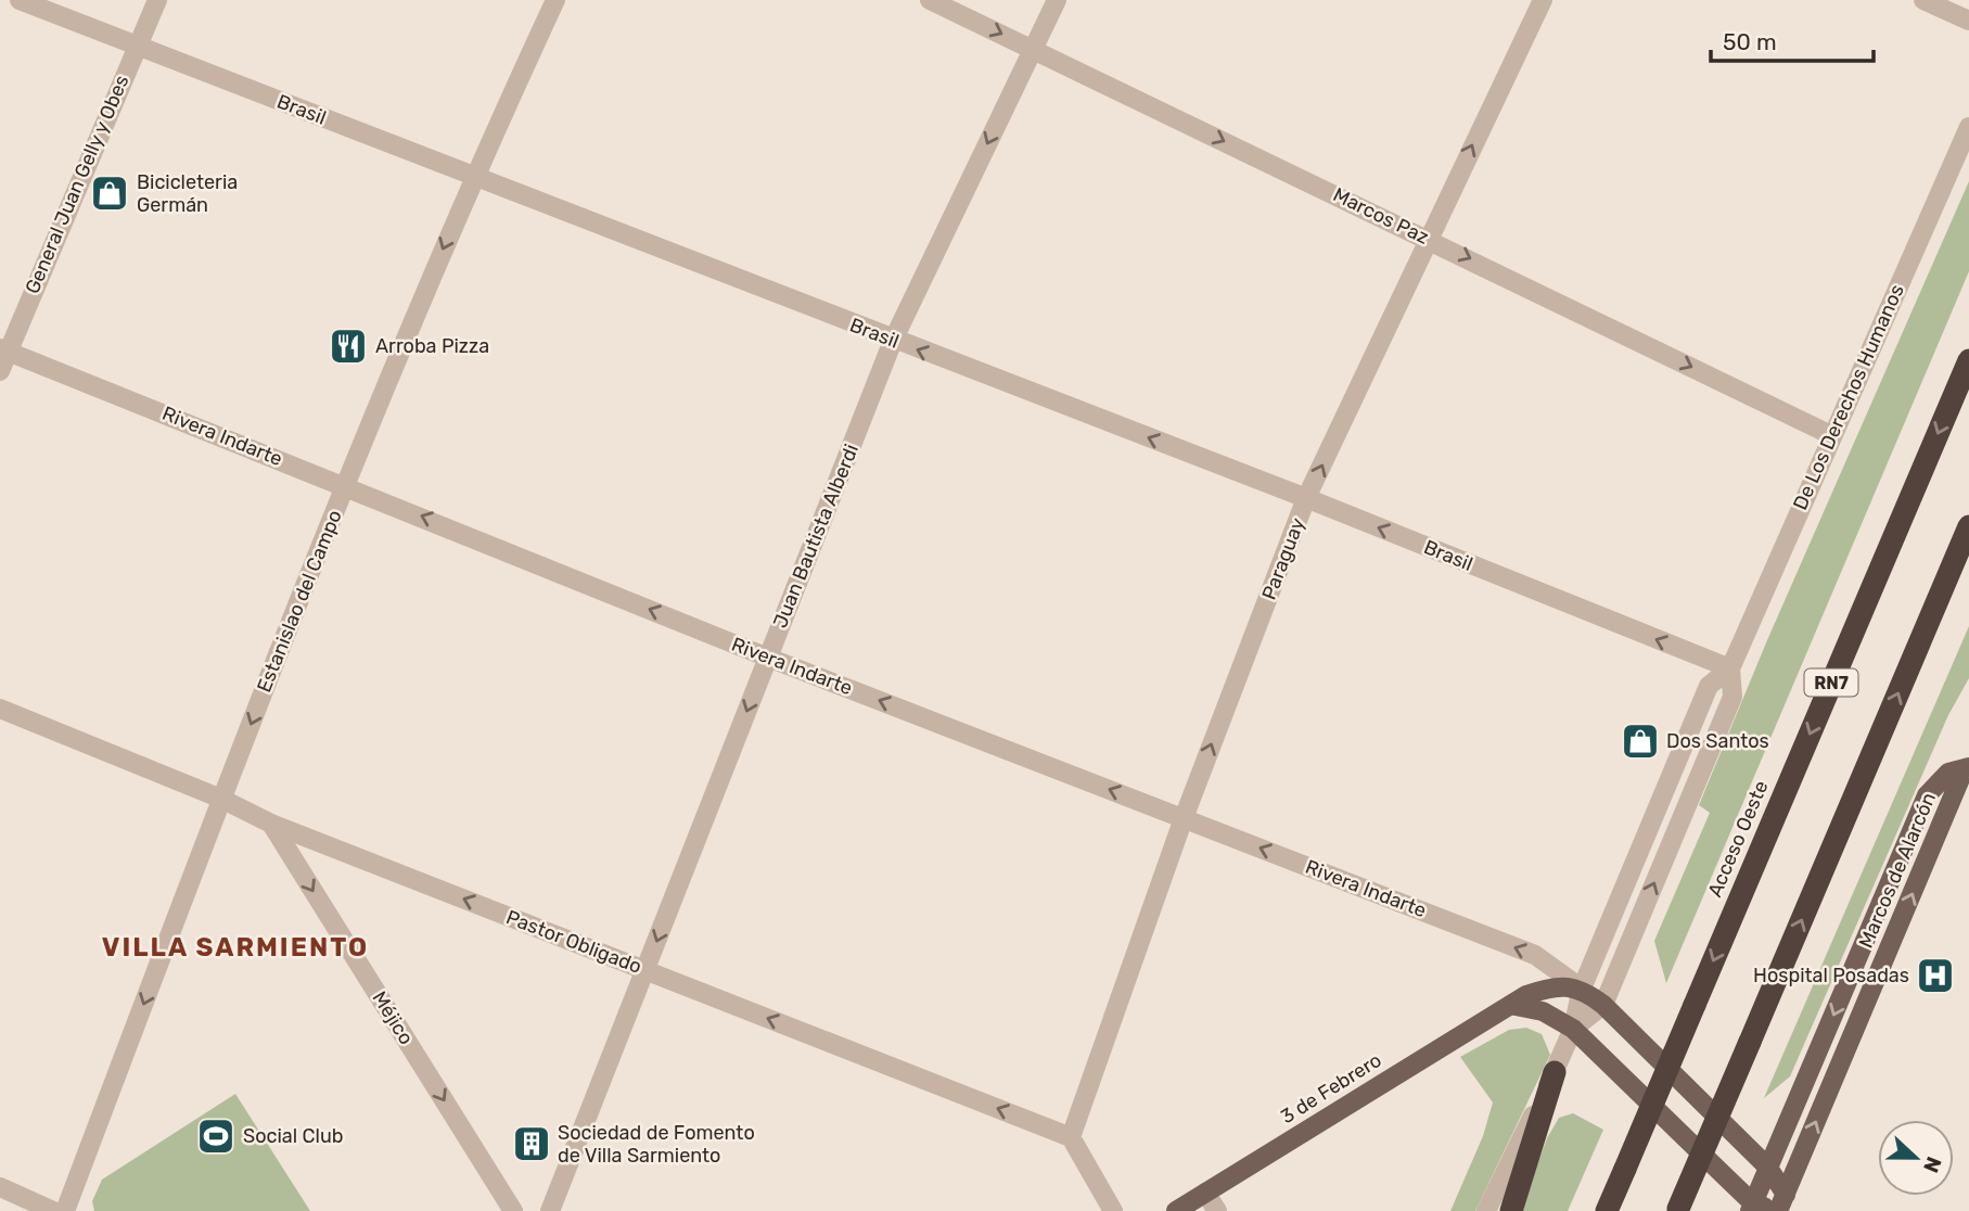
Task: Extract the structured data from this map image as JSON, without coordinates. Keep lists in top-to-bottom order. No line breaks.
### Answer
{"streets":{"highway":["RN7","Acceso Oeste"],"main road":["Marcos de Alarcón","3 de Febrero"],"street":["Brasil","General Juan Gelly y Obes","Marcos Paz","De Los Derechos Humanos","Rivera Indarte","Juan Bautista Alberdi","Paraguay","Estanislao del Campo","Pastor Obligado","Méjico"]},"crossings":[["Brasil","General Juan Gelly y Obes"],["Brasil","De Los Derechos Humanos"],["Brasil","Juan Bautista Alberdi"],["Brasil","Paraguay"],["Brasil","Estanislao del Campo"],["General Juan Gelly y Obes","Rivera Indarte"],["Marcos Paz","De Los Derechos Humanos"],["Marcos Paz","Juan Bautista Alberdi"],["Marcos Paz","Paraguay"],["De Los Derechos Humanos","Rivera Indarte"],["De Los Derechos Humanos","3 de Febrero"],["Rivera Indarte","Juan Bautista Alberdi"],["Rivera Indarte","Paraguay"],["Rivera Indarte","Estanislao del Campo"],["Rivera Indarte","3 de Febrero"],["Juan Bautista Alberdi","Pastor Obligado"],["Paraguay","Pastor Obligado"],["Estanislao del Campo","Pastor Obligado"],["Pastor Obligado","Méjico"]],"one_way":["Brasil","Marcos Paz","Rivera Indarte","Juan Bautista Alberdi","Paraguay","Estanislao del Campo","Pastor Obligado","Méjico"],"districts":["VILLA SARMIENTO"],"places":{"shop":["Bicicleteria Germán","Dos Santos"],"restaurant":["Arroba Pizza"],"hospital":["Hospital Posadas"],"sports":["Social Club"],"building":["Sociedad de Fomento de Villa Sarmiento"]},"scale_bar":"50 m","north":"right"}
